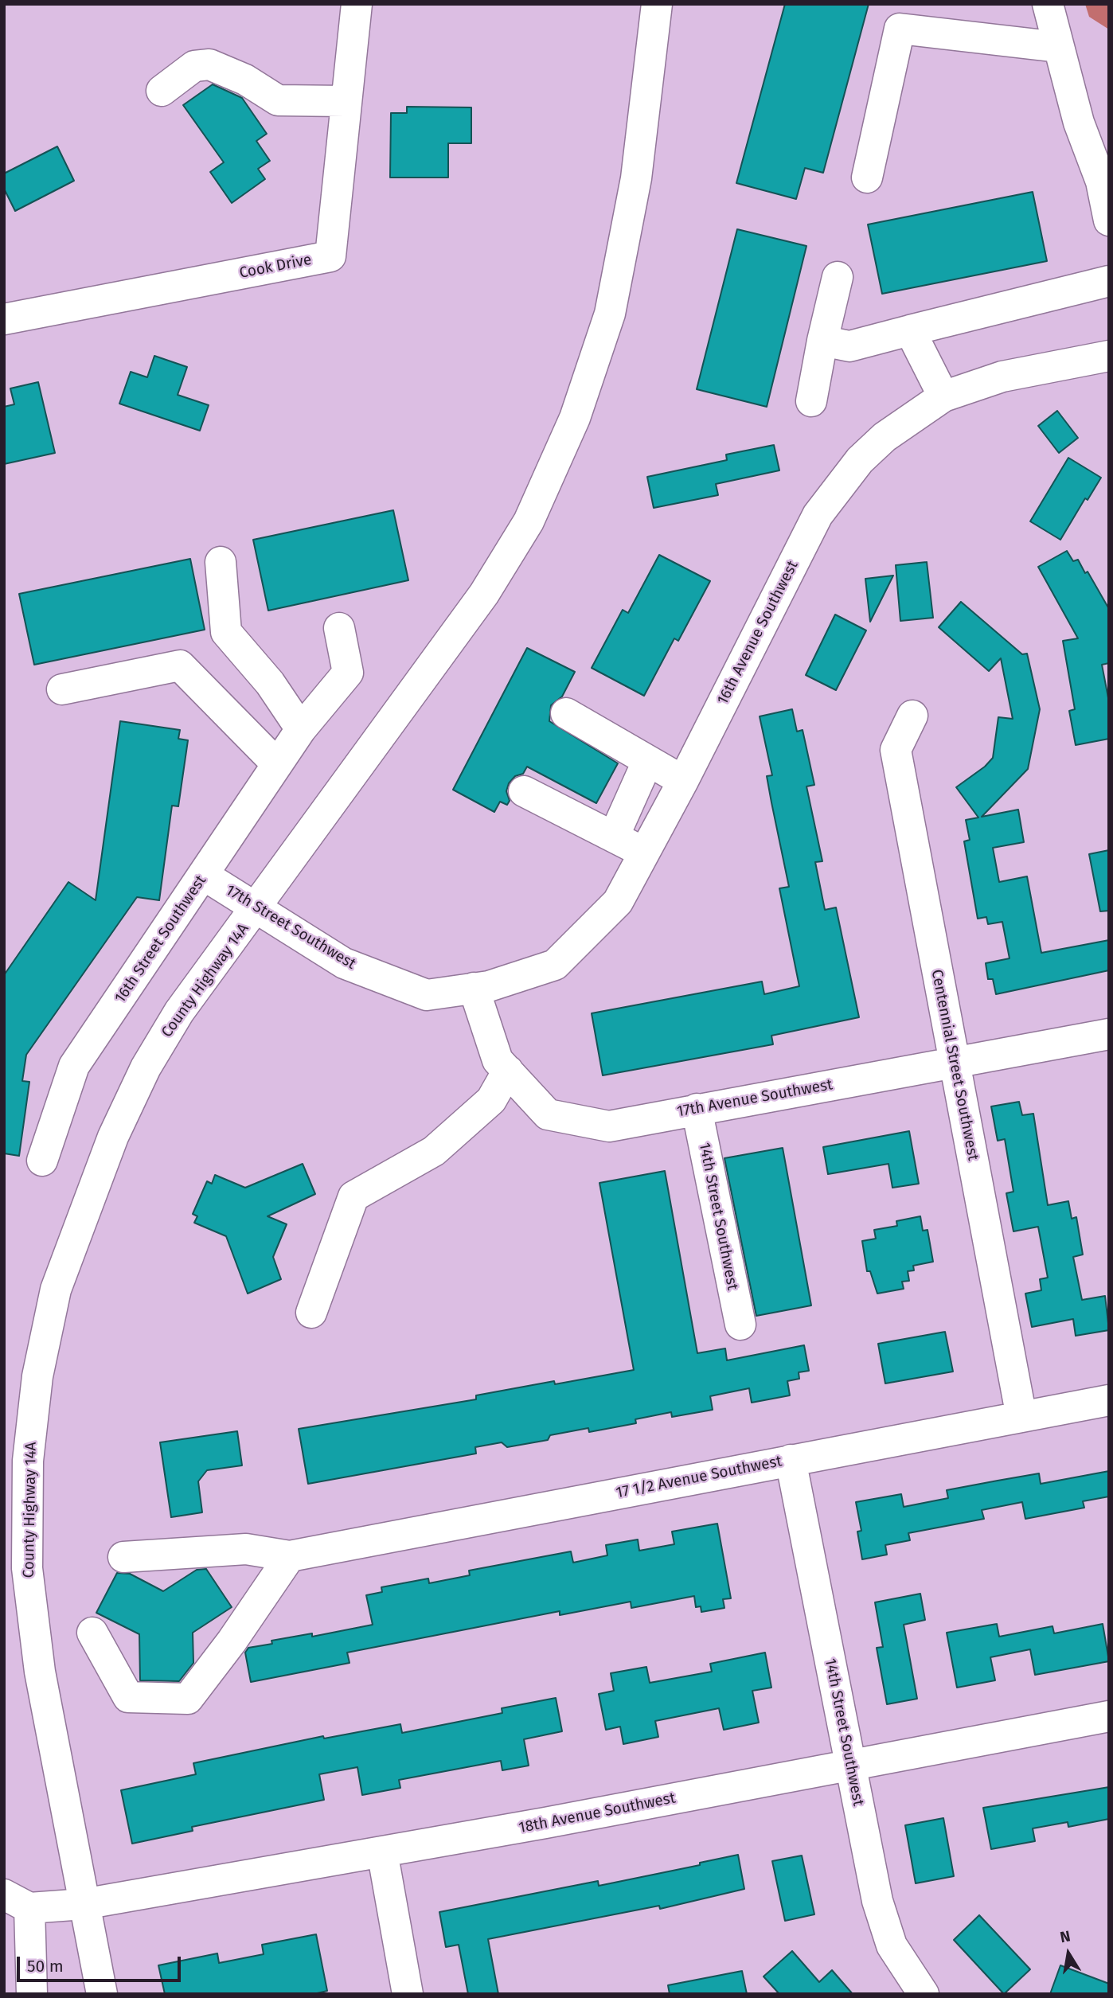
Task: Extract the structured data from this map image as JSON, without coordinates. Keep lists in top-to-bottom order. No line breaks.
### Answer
{"streets":{"street":["Cook Drive","16th Avenue Southwest","17th Street Southwest","16th Street Southwest","County Highway 14A","Centennial Street Southwest","17th Avenue Southwest","14th Street Southwest","17 1/2 Avenue Southwest","18th Avenue Southwest"]},"crossings":[["16th Avenue Southwest","17th Street Southwest"],["16th Avenue Southwest","17th Avenue Southwest"],["17th Street Southwest","16th Street Southwest"],["17th Street Southwest","County Highway 14A"],["17th Street Southwest","17th Avenue Southwest"],["County Highway 14A","18th Avenue Southwest"],["Centennial Street Southwest","17th Avenue Southwest"],["Centennial Street Southwest","17 1/2 Avenue Southwest"],["17th Avenue Southwest","14th Street Southwest"],["14th Street Southwest","17 1/2 Avenue Southwest"],["14th Street Southwest","18th Avenue Southwest"]],"scale_bar":"50 m","north":"top"}
